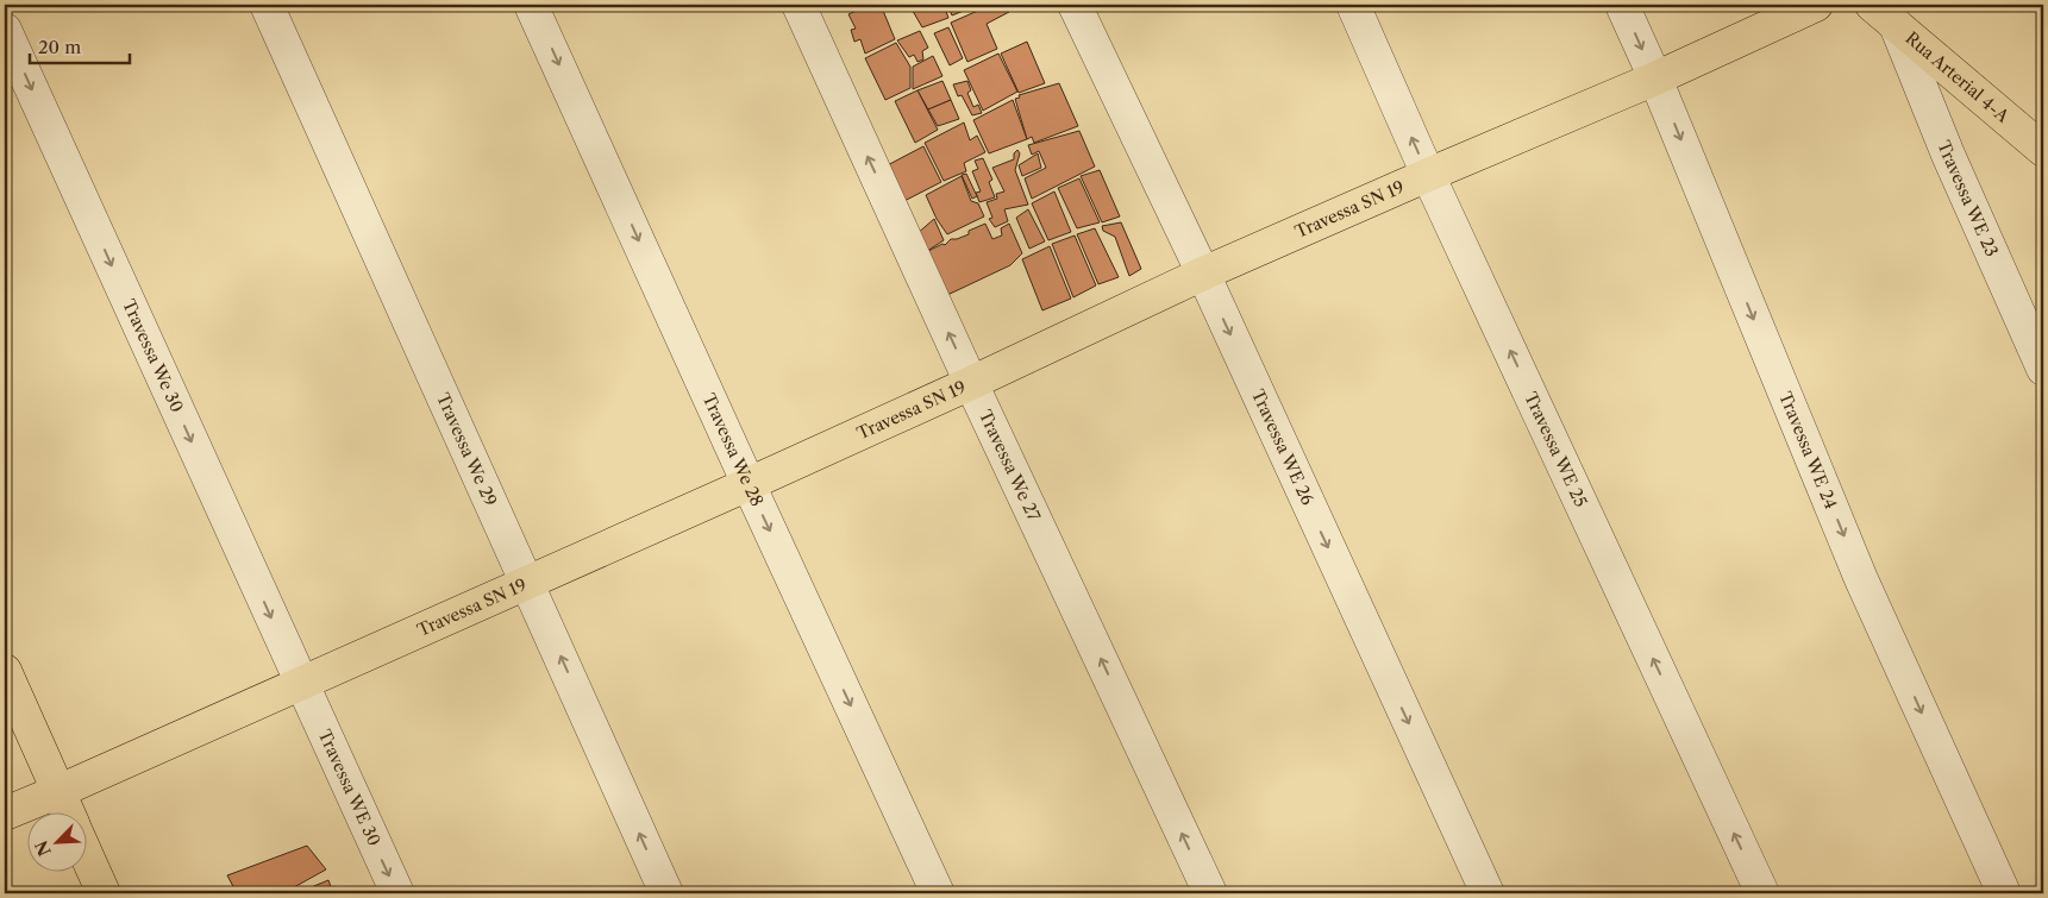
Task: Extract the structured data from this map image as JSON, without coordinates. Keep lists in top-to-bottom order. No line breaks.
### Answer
{"streets":{"main road":["Rua Arterial 4-A","Travessa SN 19"],"street":["Travessa WE 23","Travessa We 30","Travessa We 29","Travessa WE 26","Travessa We 28","Travessa WE 25","Travessa WE 24","Travessa We 27","Travessa WE 30"]},"crossings":[["Rua Arterial 4-A","Travessa WE 23"],["Travessa SN 19","Travessa We 30"],["Travessa SN 19","Travessa We 29"],["Travessa SN 19","Travessa WE 26"],["Travessa SN 19","Travessa We 28"],["Travessa SN 19","Travessa WE 25"],["Travessa SN 19","Travessa WE 24"],["Travessa SN 19","Travessa We 27"],["Travessa SN 19","Travessa WE 30"],["Travessa We 30","Travessa WE 30"]],"one_way":["Travessa We 30","Travessa WE 26","Travessa We 28","Travessa WE 25","Travessa WE 24","Travessa We 27","Travessa WE 30"],"scale_bar":"20 m","north":"bottom left"}
